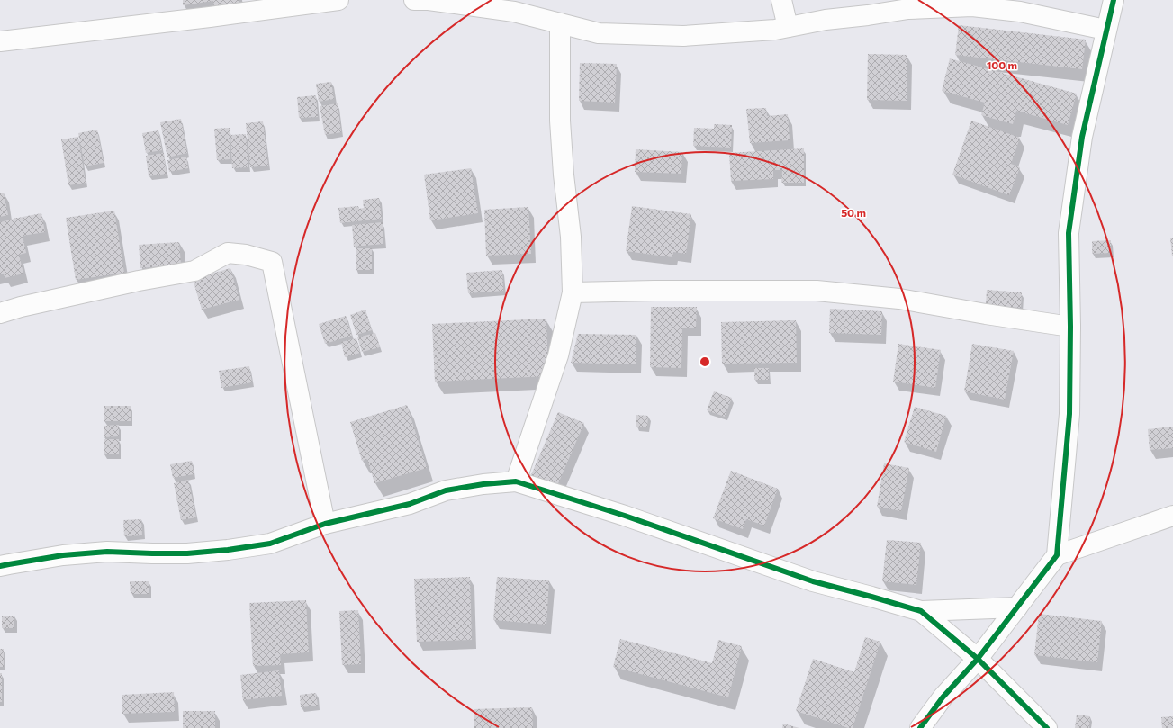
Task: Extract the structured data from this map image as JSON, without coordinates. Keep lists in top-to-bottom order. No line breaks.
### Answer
{"rings":["100 m","50 m"]}
